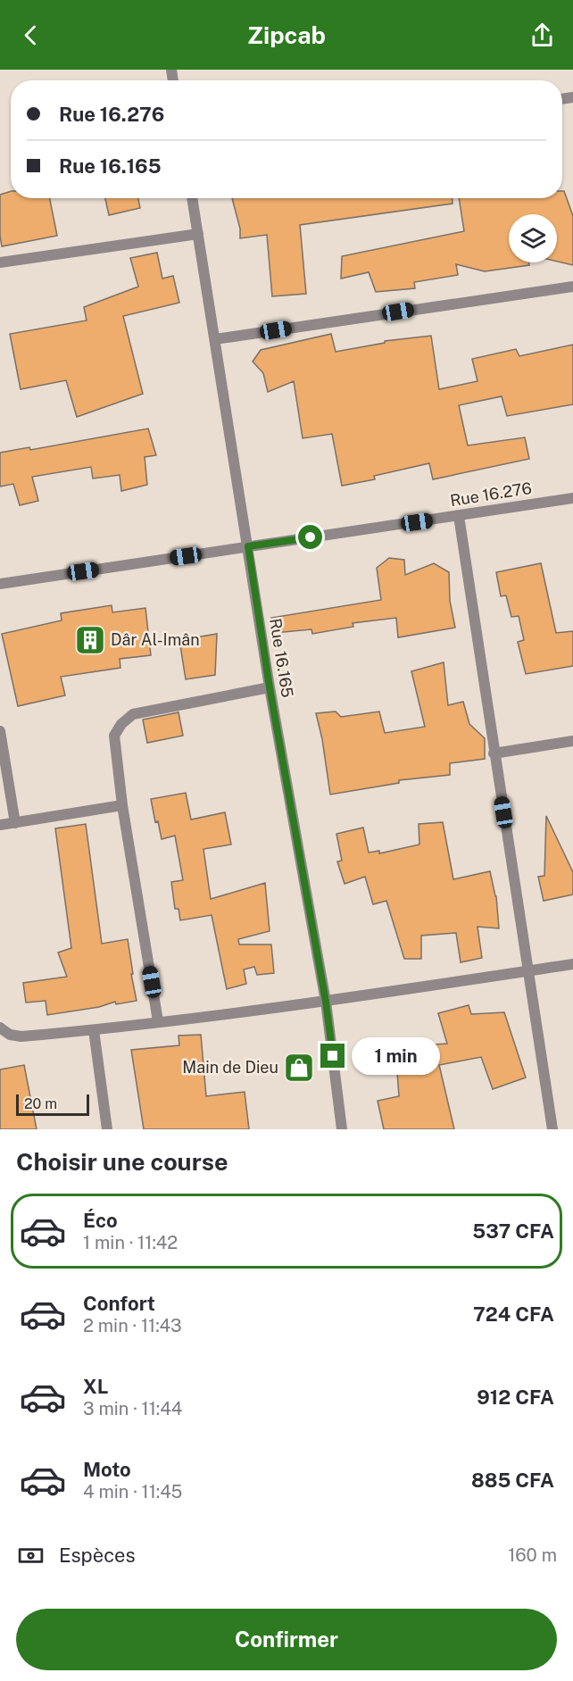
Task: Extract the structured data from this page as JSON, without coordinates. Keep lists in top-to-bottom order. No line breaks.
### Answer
{"streets":{"street":["Rue 16.276","Rue 16.165"]},"crossings":[["Rue 16.276","Rue 16.165"]],"places":{"building":["Dâr Al-Imân"],"shop":["Main de Dieu"]},"scale_bar":"20 m","page":{"header":"Zipcab","banner":["Rue 16.276","Rue 16.165"],"bubble":"1 min","scale":"20 m","heading":"Choisir une course","list":[{"name":"Éco","note":"1 min · 11:42","value":"537 CFA"},{"name":"Confort","note":"2 min · 11:43","value":"724 CFA"},{"name":"XL","note":"3 min · 11:44","value":"912 CFA"},{"name":"Moto","note":"4 min · 11:45","value":"885 CFA"}],"pay":["Espèces","160 m"],"buttons":"Confirmer"}}
